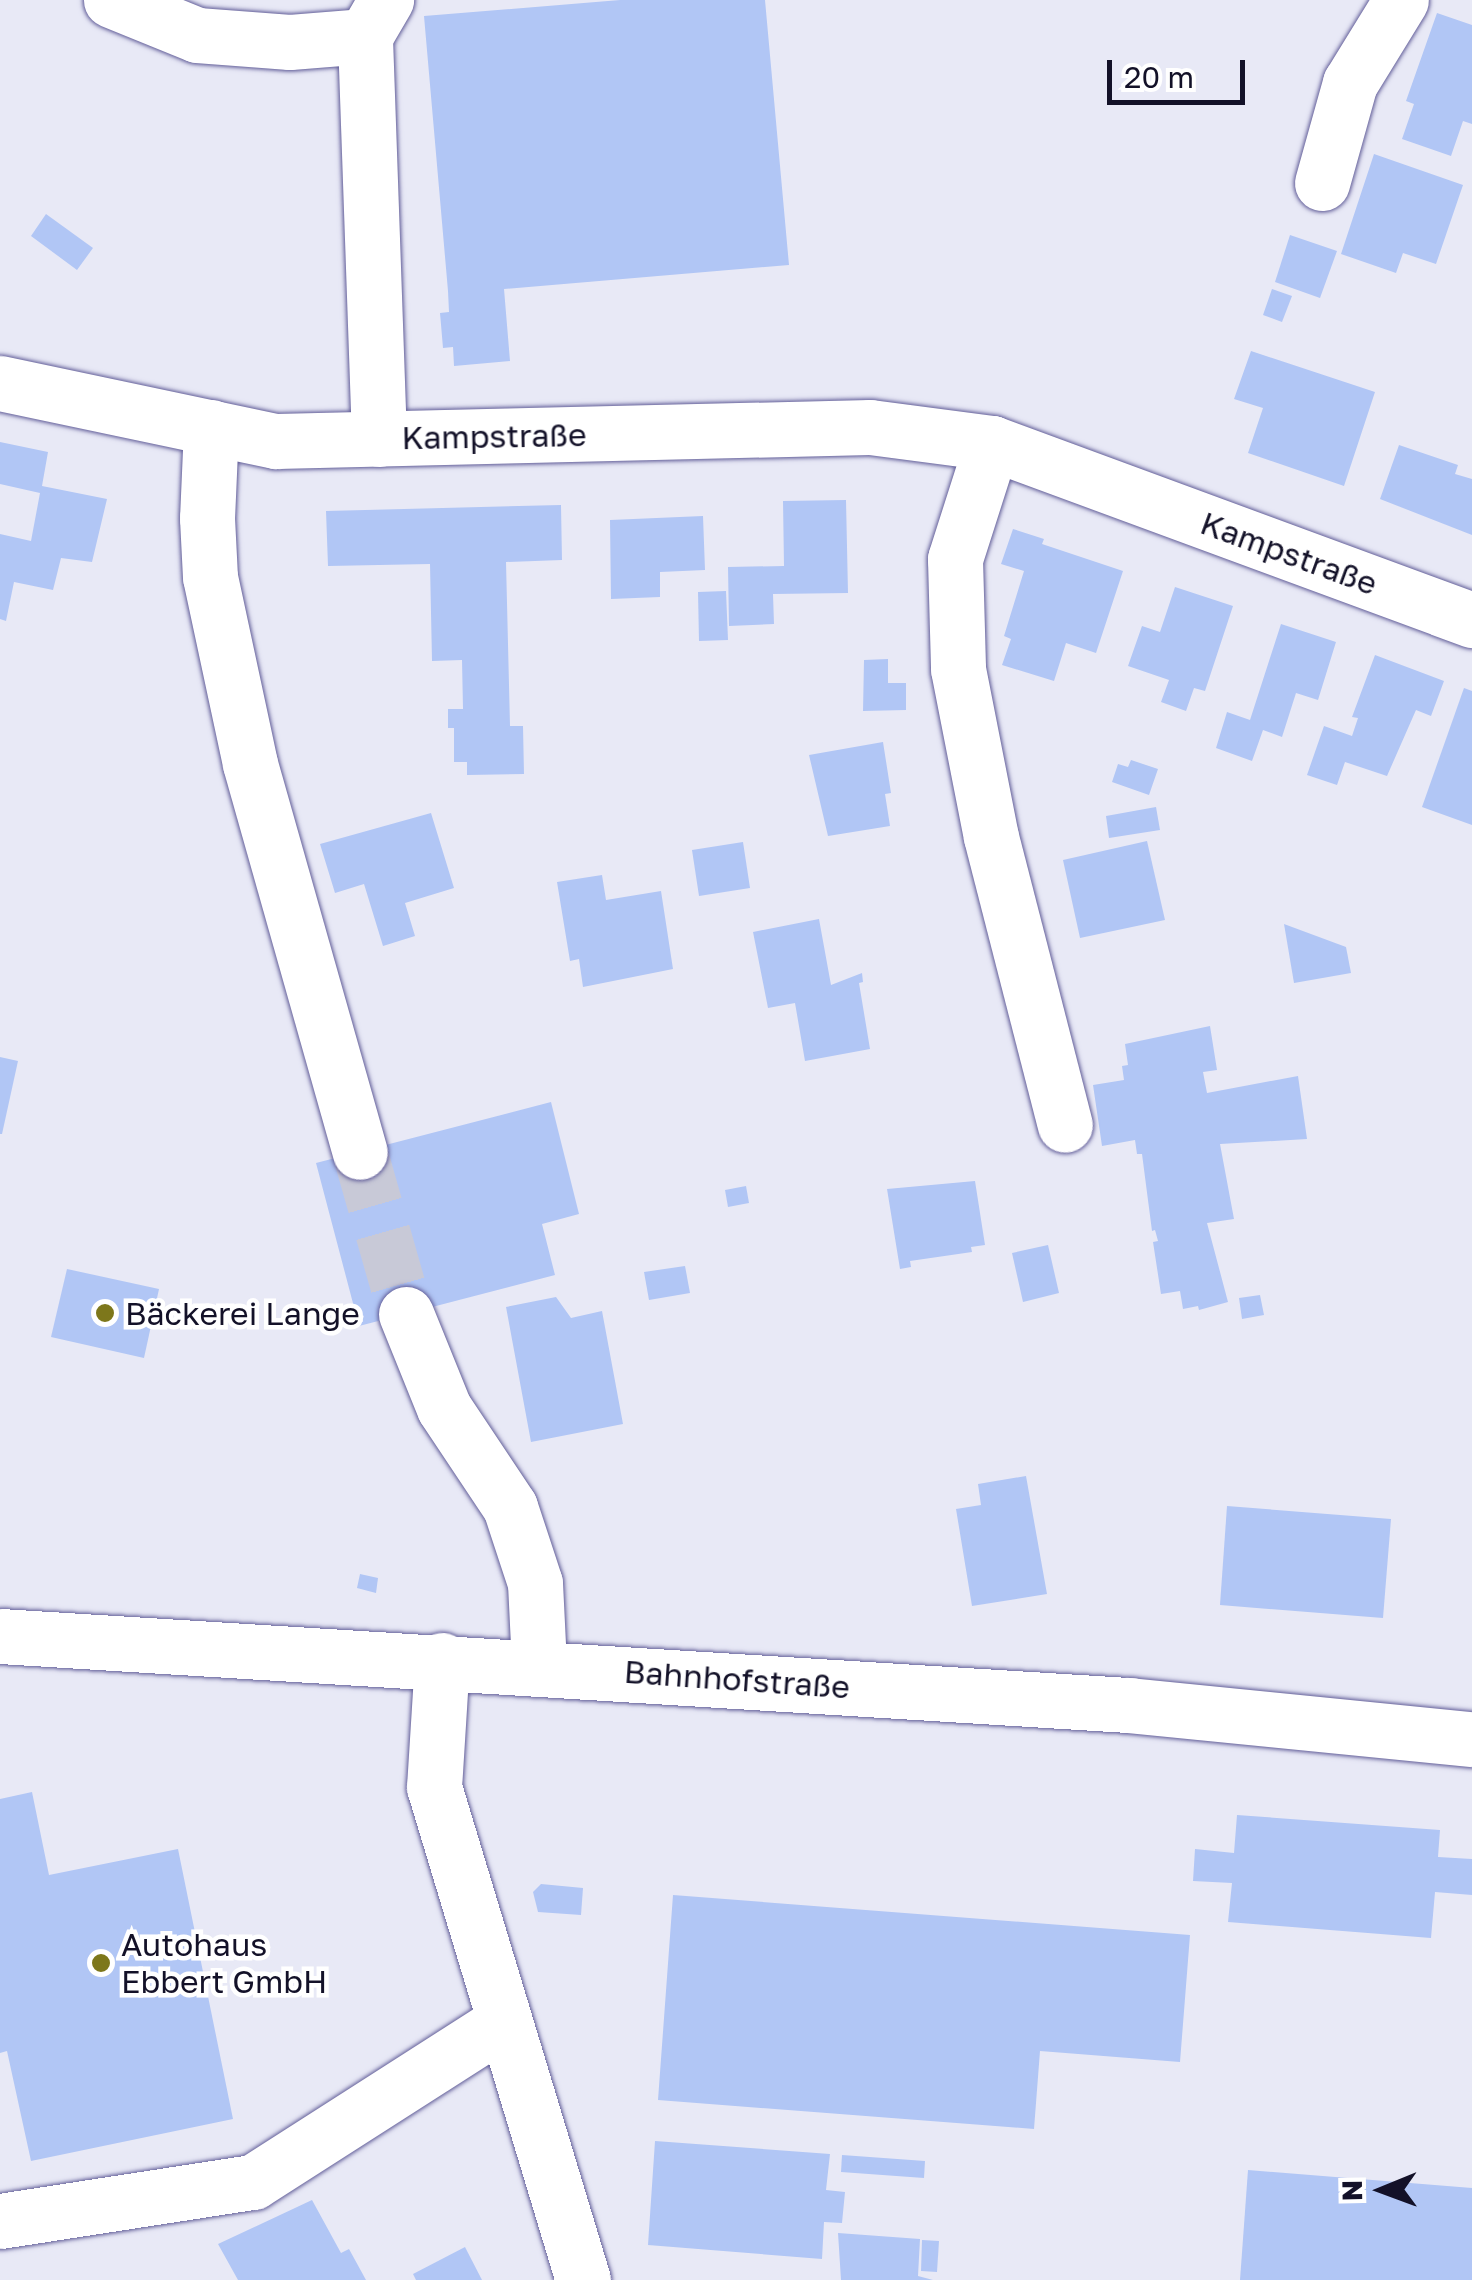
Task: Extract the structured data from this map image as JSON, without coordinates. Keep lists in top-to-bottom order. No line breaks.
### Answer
{"streets":{"street":["Kampstraße","Bahnhofstraße"]},"places":["Bäckerei Lange","Autohaus Ebbert GmbH"],"scale_bar":"20 m","north":"left"}
